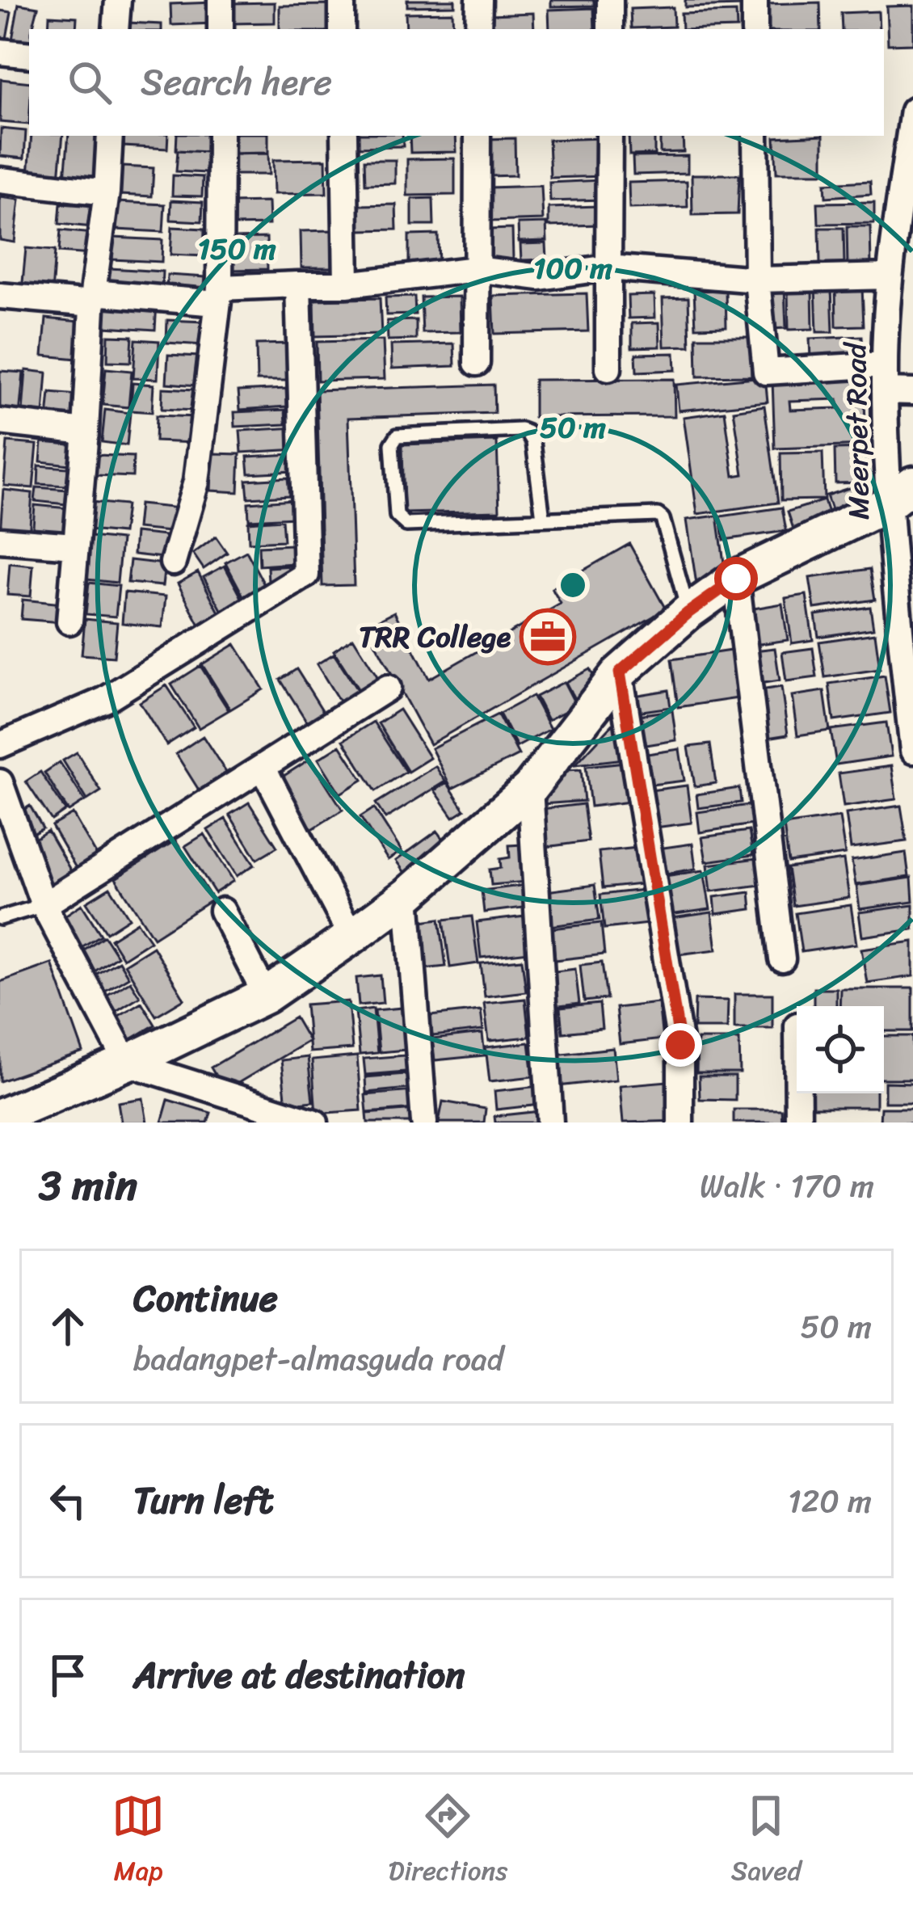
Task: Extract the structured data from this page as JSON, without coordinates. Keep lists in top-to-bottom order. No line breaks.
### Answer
{"streets":{"street":["Meerpet Road"]},"places":{"office":["TRR College"]},"page":{"search":"Search here","heading":["3 min","Walk · 170 m"],"list":[["Continue","badangpet-almasguda road","50 m"],["Turn left","120 m"],"Arrive at destination"],"nav":["Map","Directions","Saved"]},"rings":["150 m","100 m","50 m"]}
